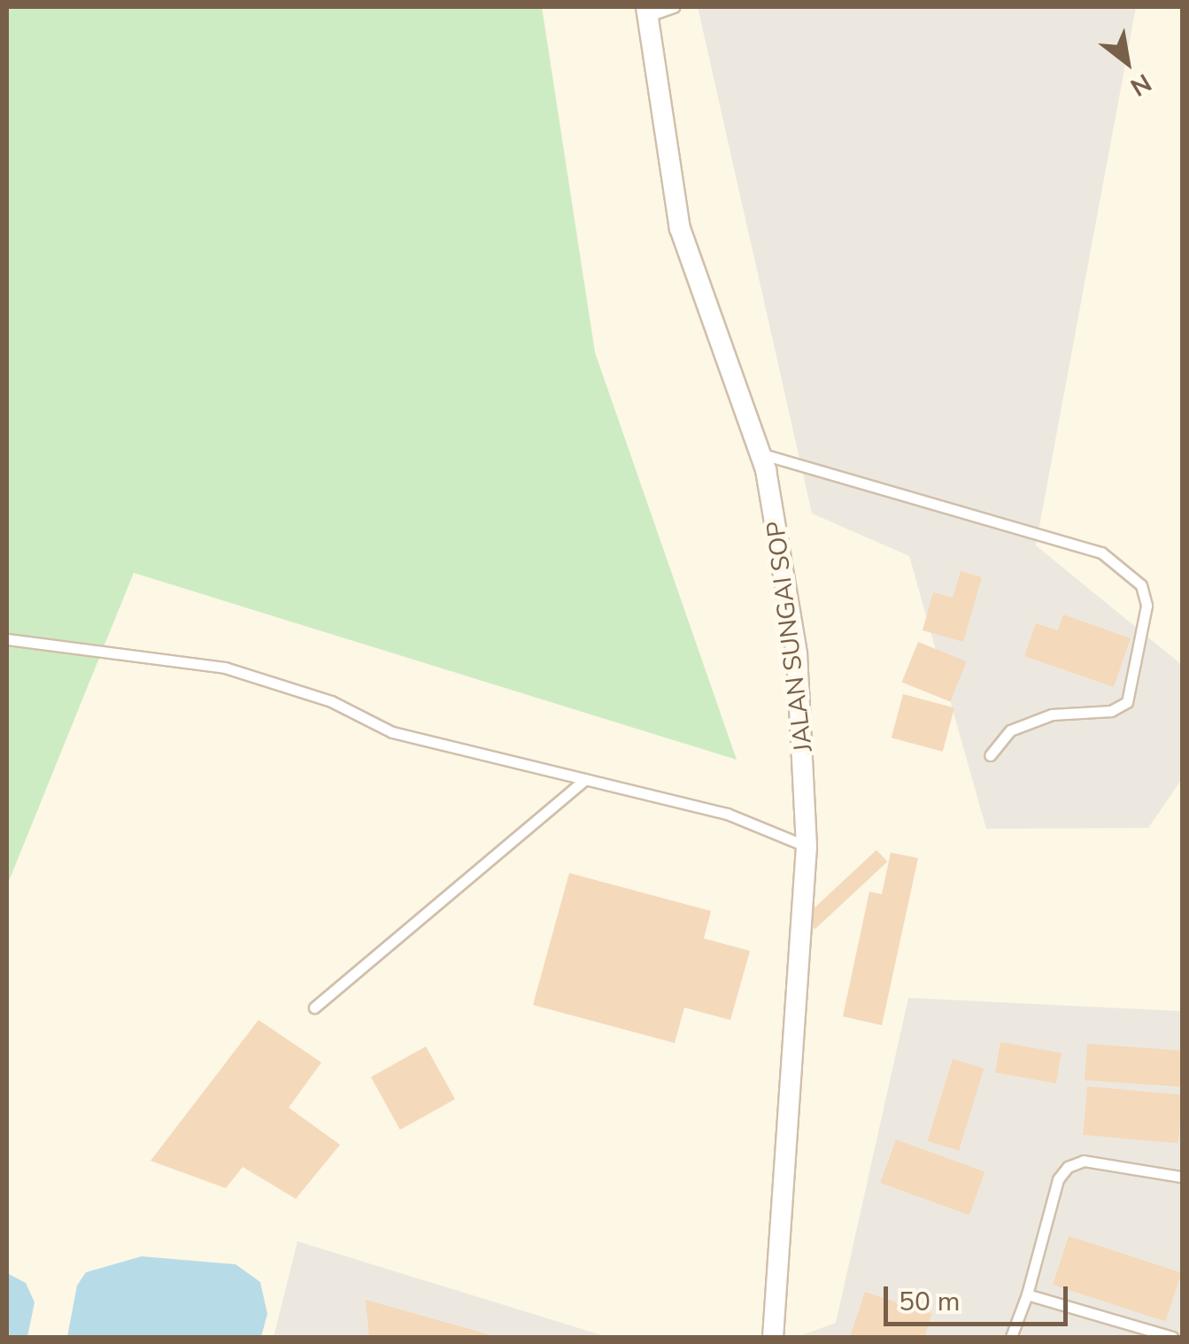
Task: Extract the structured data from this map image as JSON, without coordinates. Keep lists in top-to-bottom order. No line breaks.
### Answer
{"streets":{"street":["JALAN SUNGAI SOP"]},"scale_bar":"50 m","north":"bottom right"}
